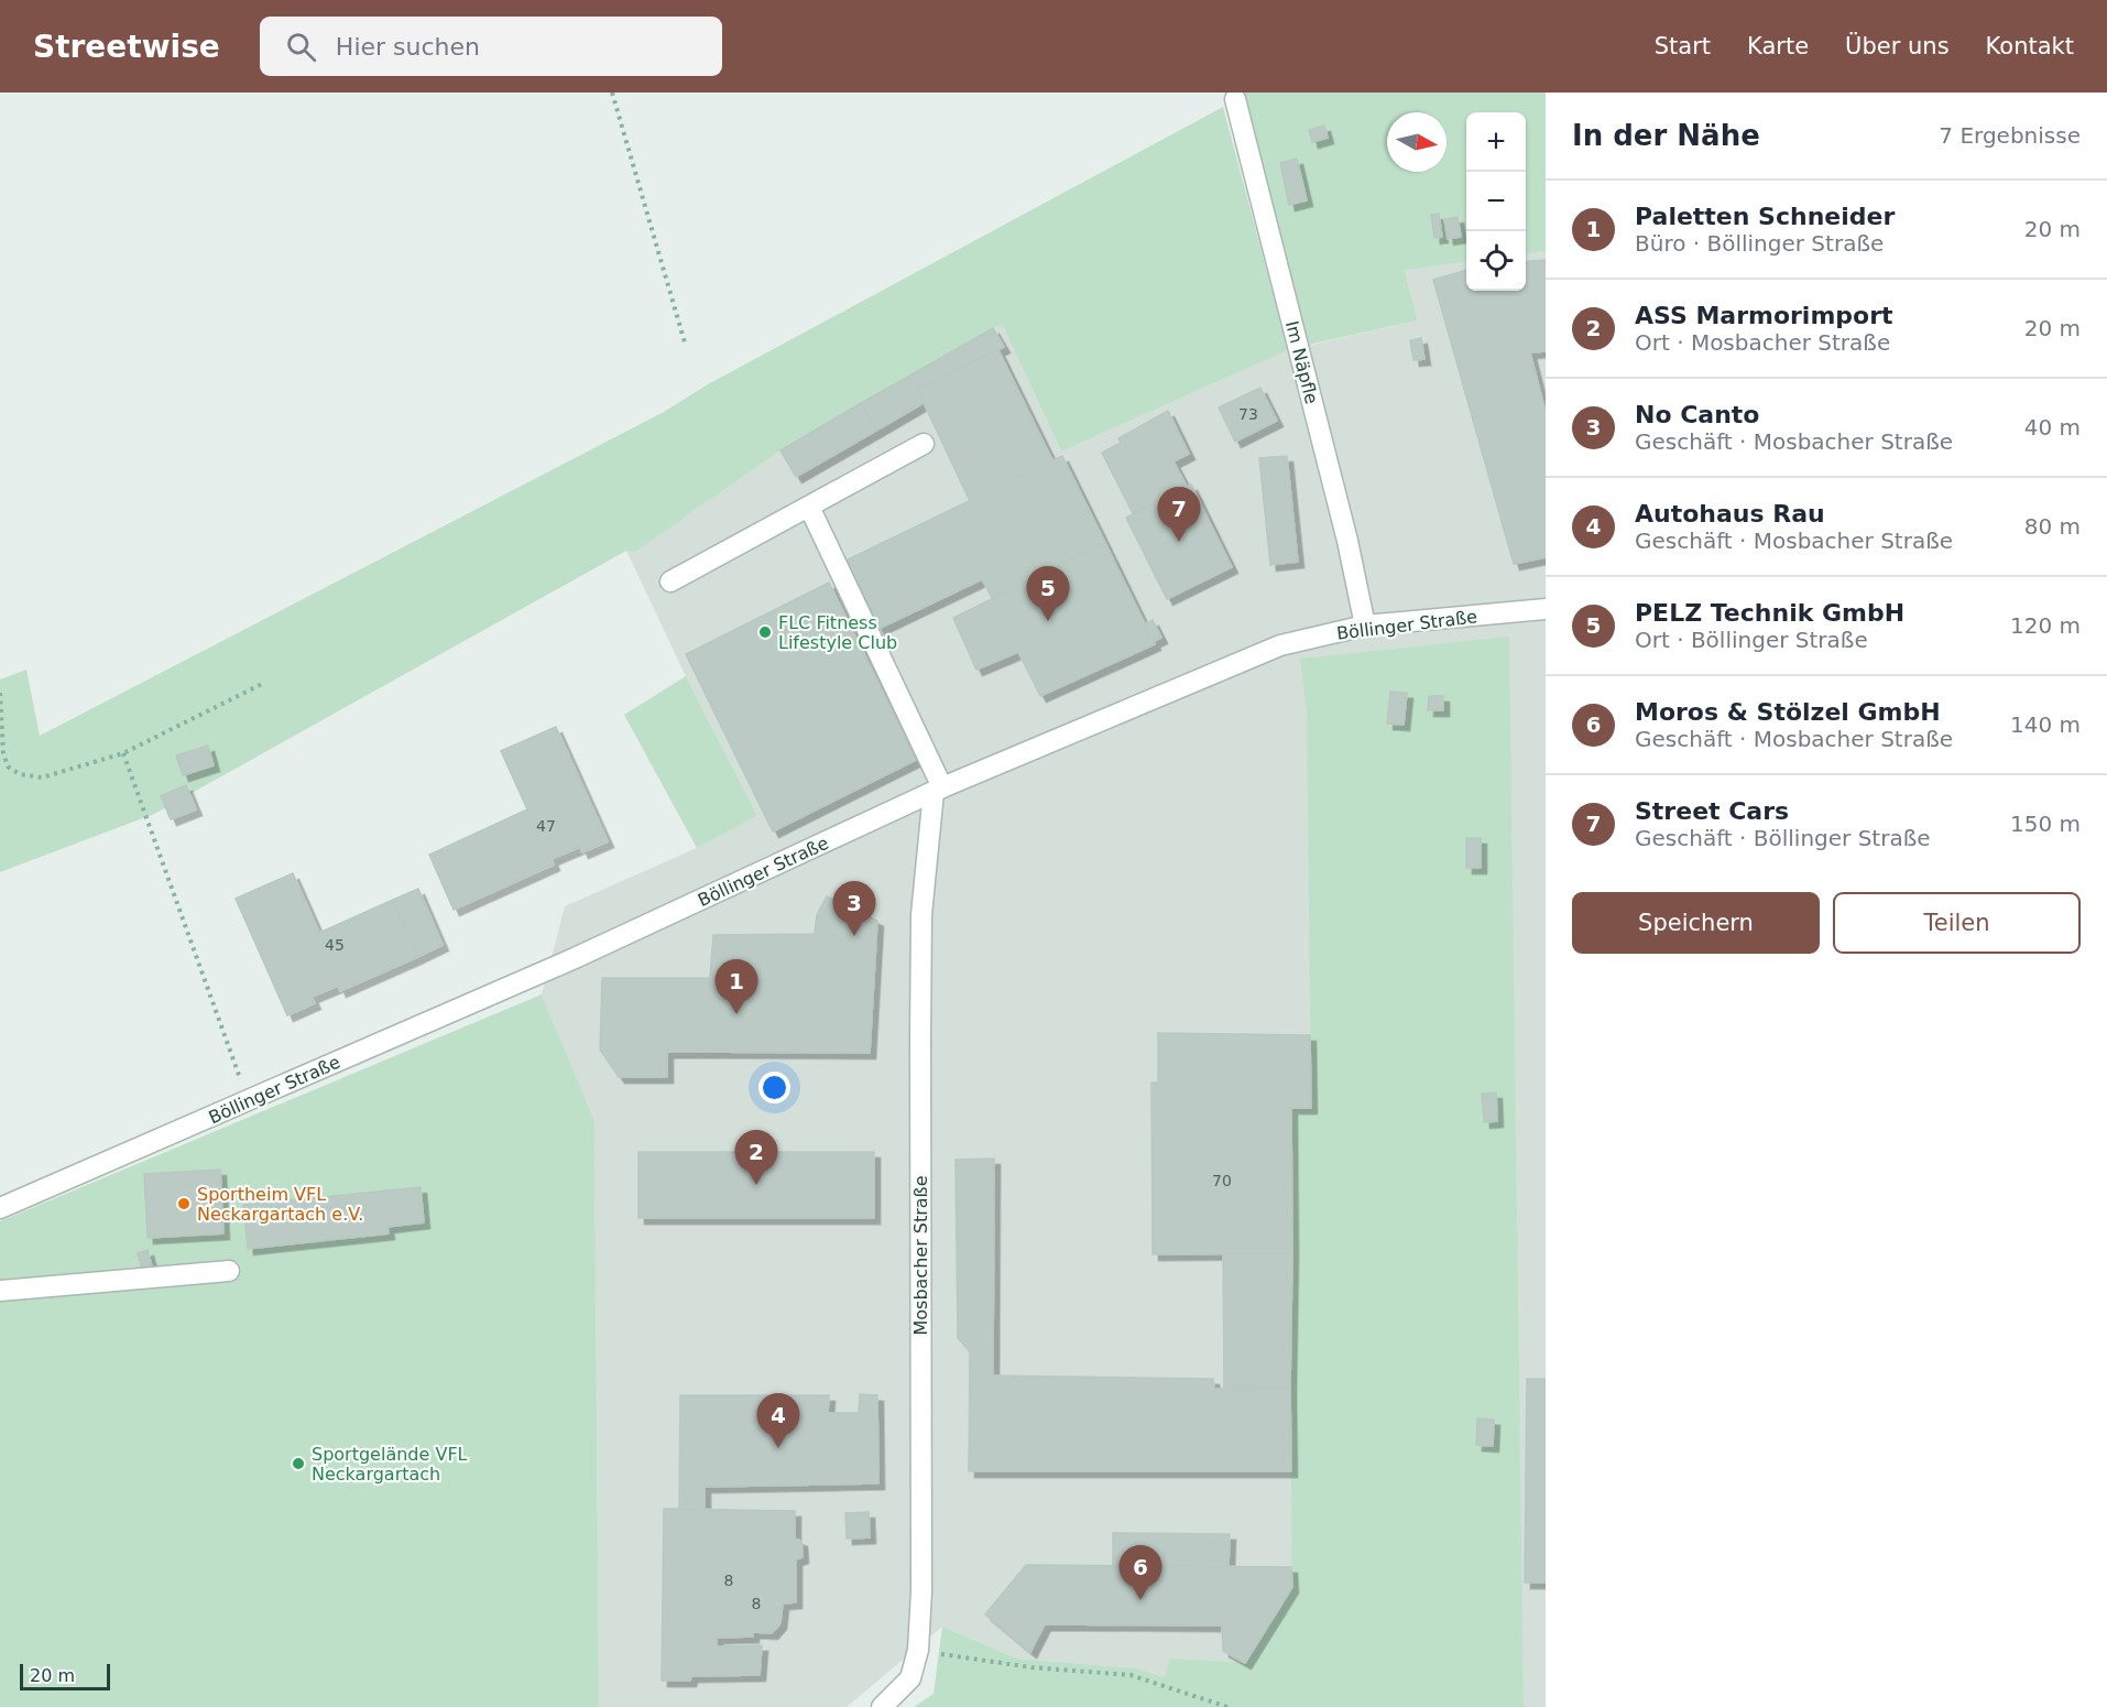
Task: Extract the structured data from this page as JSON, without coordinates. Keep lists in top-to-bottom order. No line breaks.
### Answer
{"streets":{"street":["Im Näpfle","Böllinger Straße","Mosbacher Straße"]},"crossings":[["Im Näpfle","Böllinger Straße"],["Böllinger Straße","Mosbacher Straße"]],"places":["FLC Fitness Lifestyle Club","Sportheim VFL Neckargartach e.V.","Sportgelände VFL Neckargartach"],"house_numbers":["73","47","45","70","8","8"],"scale_bar":"20 m","north":"right","page":{"header":"Streetwise","search":"Hier suchen","nav":["Start","Karte","Über uns","Kontakt"],"heading":["In der Nähe","7 Ergebnisse"],"map_buttons":["+","−"],"list":[{"mark":"1","name":"Paletten Schneider","note":"Büro · Böllinger Straße","value":"20 m"},{"mark":"2","name":"ASS Marmorimport","note":"Ort · Mosbacher Straße","value":"20 m"},{"mark":"3","name":"No Canto","note":"Geschäft · Mosbacher Straße","value":"40 m"},{"mark":"4","name":"Autohaus Rau","note":"Geschäft · Mosbacher Straße","value":"80 m"},{"mark":"5","name":"PELZ Technik GmbH","note":"Ort · Böllinger Straße","value":"120 m"},{"mark":"6","name":"Moros & Stölzel GmbH","note":"Geschäft · Mosbacher Straße","value":"140 m"},{"mark":"7","name":"Street Cars","note":"Geschäft · Böllinger Straße","value":"150 m"}],"pins":["7","5","3","1","2","4","6"],"buttons":["Speichern","Teilen"],"scale":"20 m"}}
